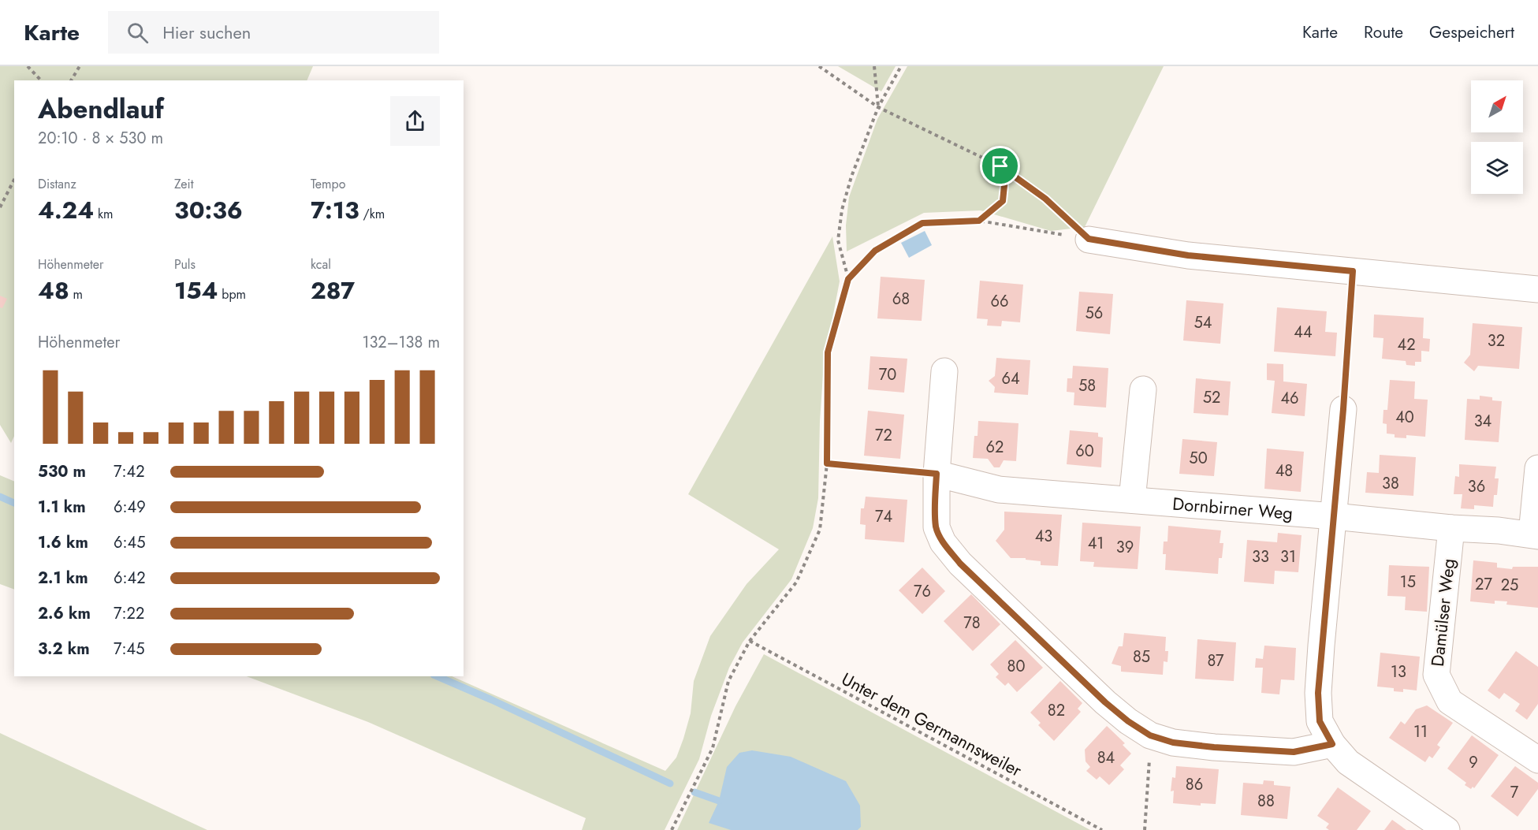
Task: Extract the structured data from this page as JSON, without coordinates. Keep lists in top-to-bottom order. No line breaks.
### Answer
{"streets":{"street":["Dornbirner Weg","Damülser Weg"],"path":["Unter dem Germannsweiler"]},"crossings":[["Dornbirner Weg","Damülser Weg"]],"house_numbers":["68","66","56","54","44","32","42","70","64","58","52","46","40","34","72","62","60","50","48","38","36","74","43","41","39","33","31","15","27","25","76","78","85","87","80","13","82","11","84","9","86","7","88"],"north":"top right","page":{"header":"Karte","search":"Hier suchen","nav":["Karte","Route","Gespeichert"],"heading":["Abendlauf","20:10 · 8 × 530 m"],"stats":[["Distanz","4.24 km"],["Zeit","30:36"],["Tempo","7:13 /km"],["Höhenmeter","48 m"],["Puls","154 bpm"],["kcal","287"]],"chart":["Höhenmeter","132–138 m"],"list":[{"name":"530 m","note":"7:42"},{"name":"1.1 km","note":"6:49"},{"name":"1.6 km","note":"6:45"},{"name":"2.1 km","note":"6:42"},{"name":"2.6 km","note":"7:22"},{"name":"3.2 km","note":"7:45"}]}}
